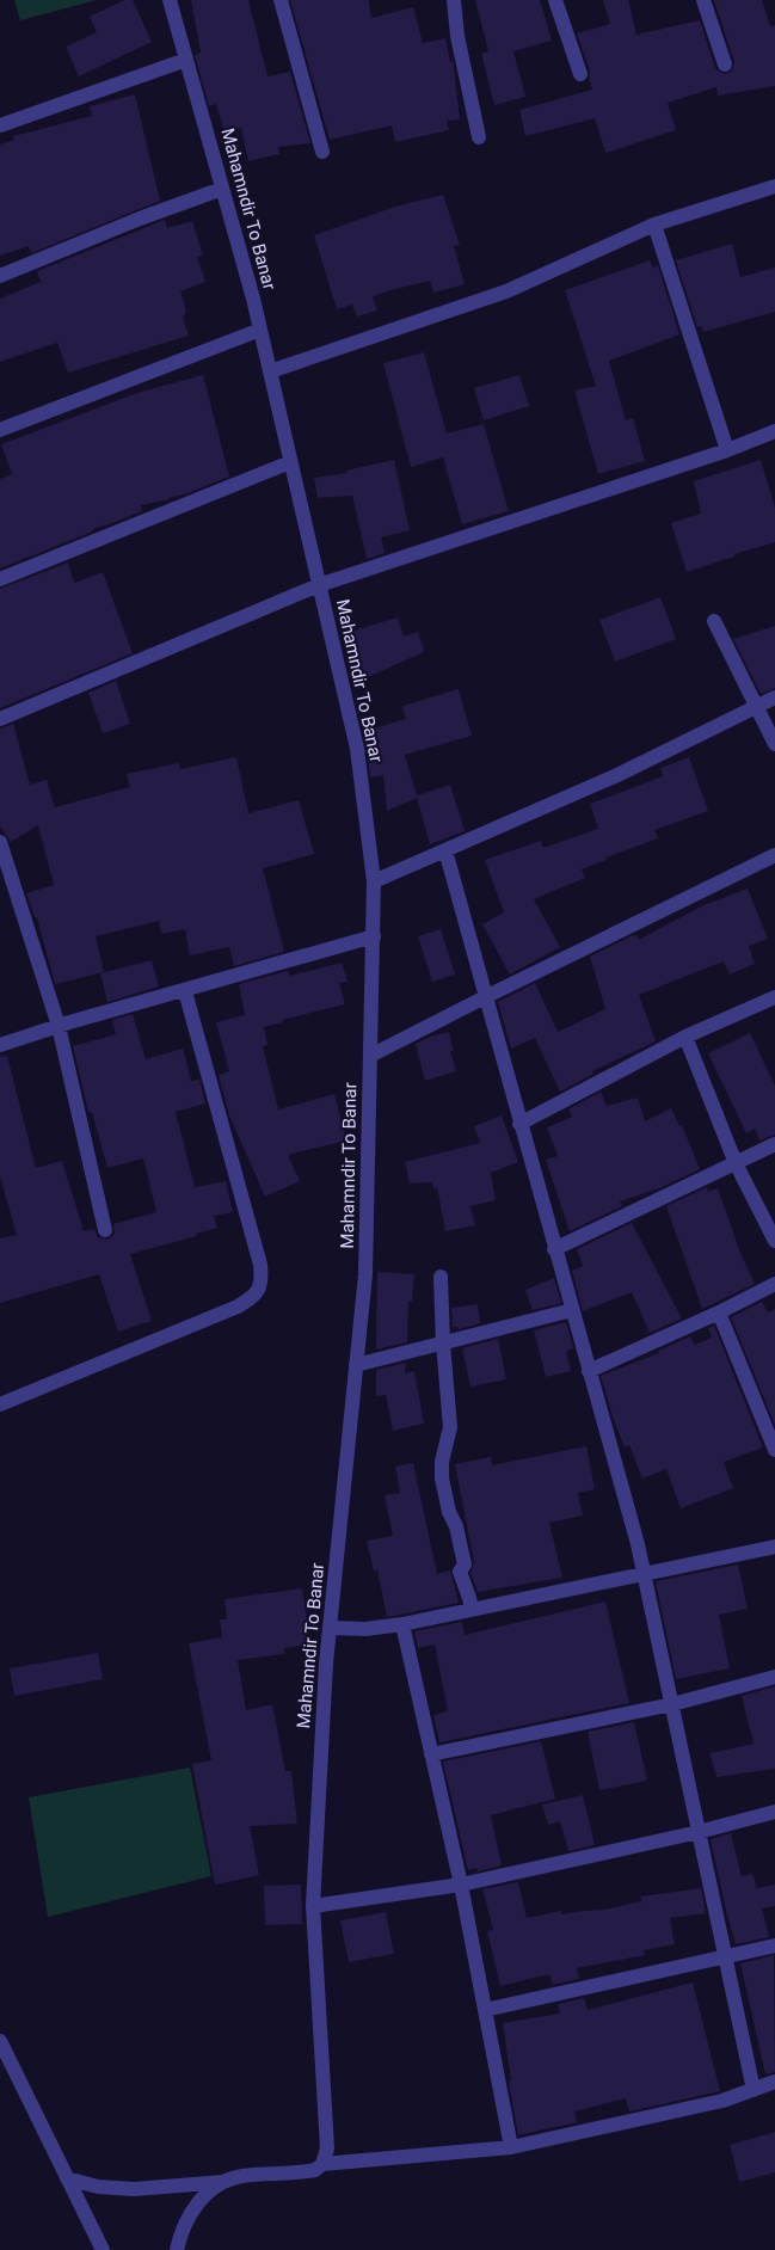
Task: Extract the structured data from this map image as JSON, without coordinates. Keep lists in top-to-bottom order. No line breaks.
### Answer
{"streets":{"street":["Mahamndir To Banar"]}}
